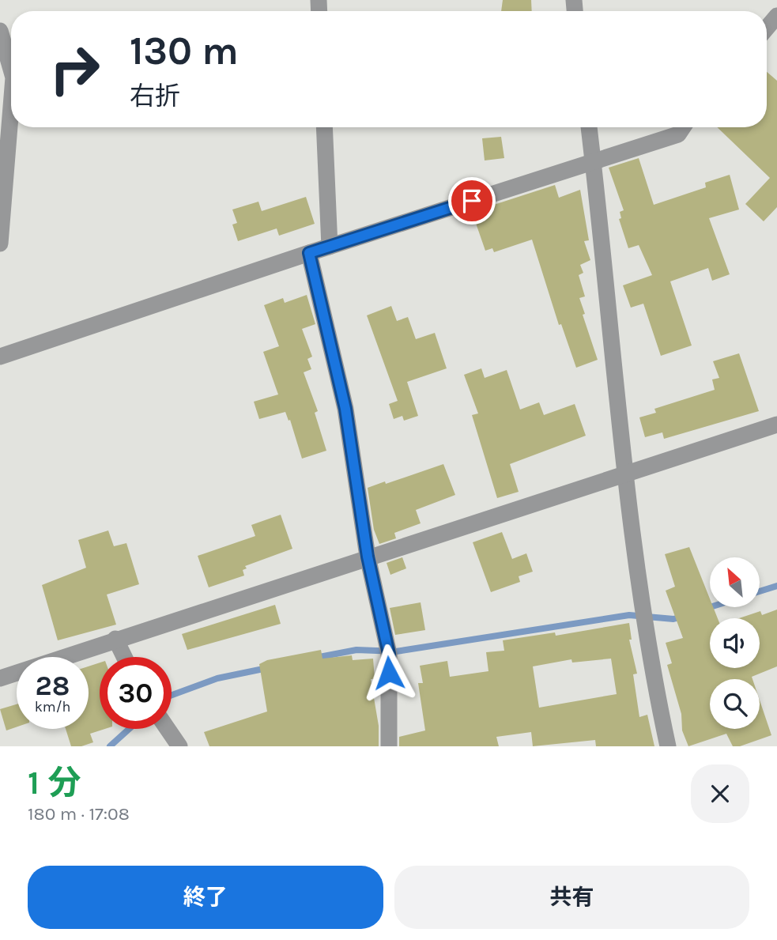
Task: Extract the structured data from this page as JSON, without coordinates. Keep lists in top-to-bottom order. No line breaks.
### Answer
{"north":"top left","page":{"turn":["130 m","右折"],"speed":"28 km/h","limit":"30","heading":["1 分","180 m · 17:08"],"buttons":["終了","共有"]}}
